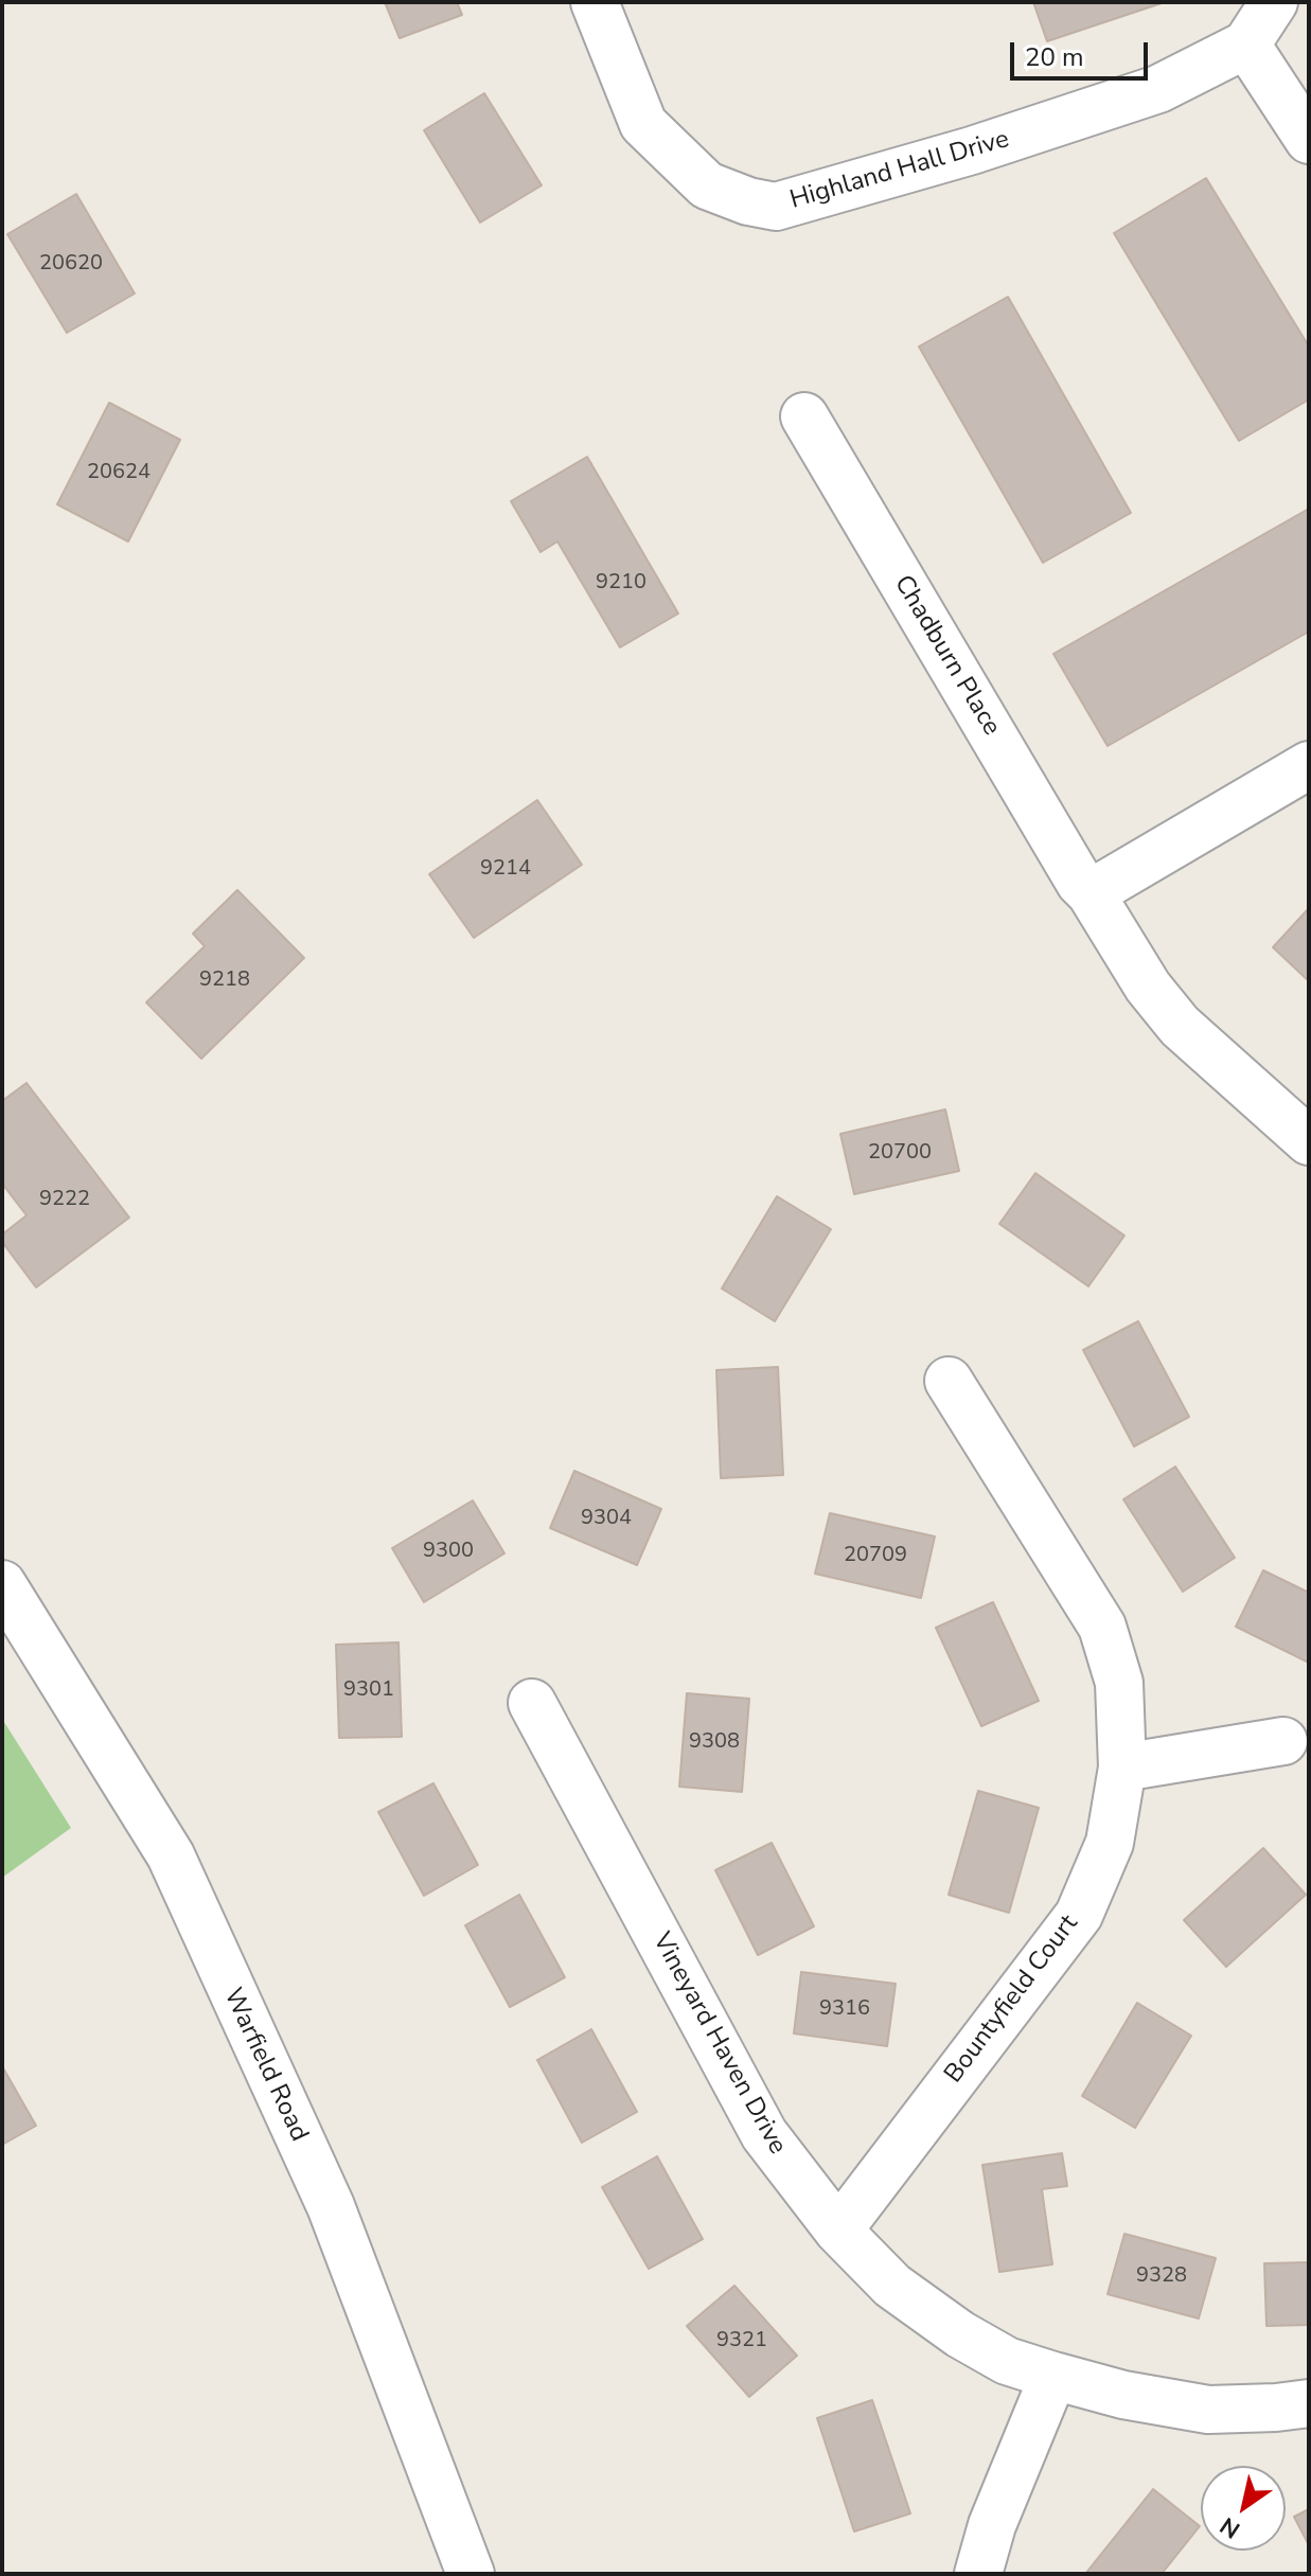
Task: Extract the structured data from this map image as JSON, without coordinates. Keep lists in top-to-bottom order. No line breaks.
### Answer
{"streets":{"street":["Highland Hall Drive","Chadburn Place","Bountyfield Court","Vineyard Haven Drive","Warfield Road"]},"crossings":[["Bountyfield Court","Vineyard Haven Drive"]],"house_numbers":["20620","20624","9210","9214","9218","20700","9222","9304","9300","20709","9301","9308","9316","9328","9321"],"scale_bar":"20 m","north":"bottom left"}
